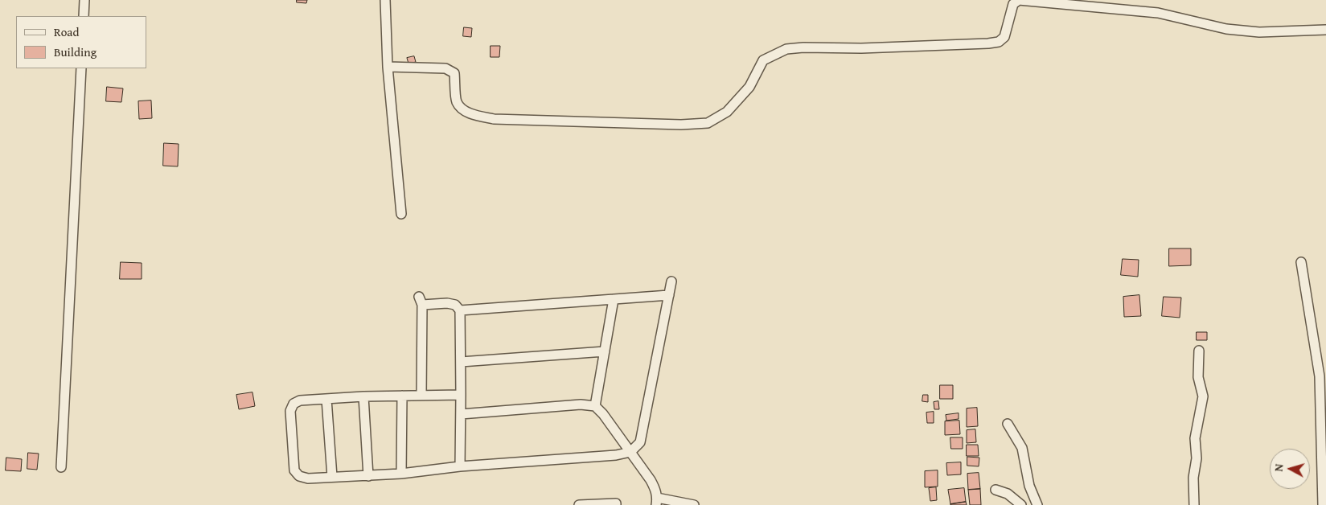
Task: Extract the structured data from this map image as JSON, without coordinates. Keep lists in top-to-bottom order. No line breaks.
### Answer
{"legend":["Road","Building"],"north":"left"}
